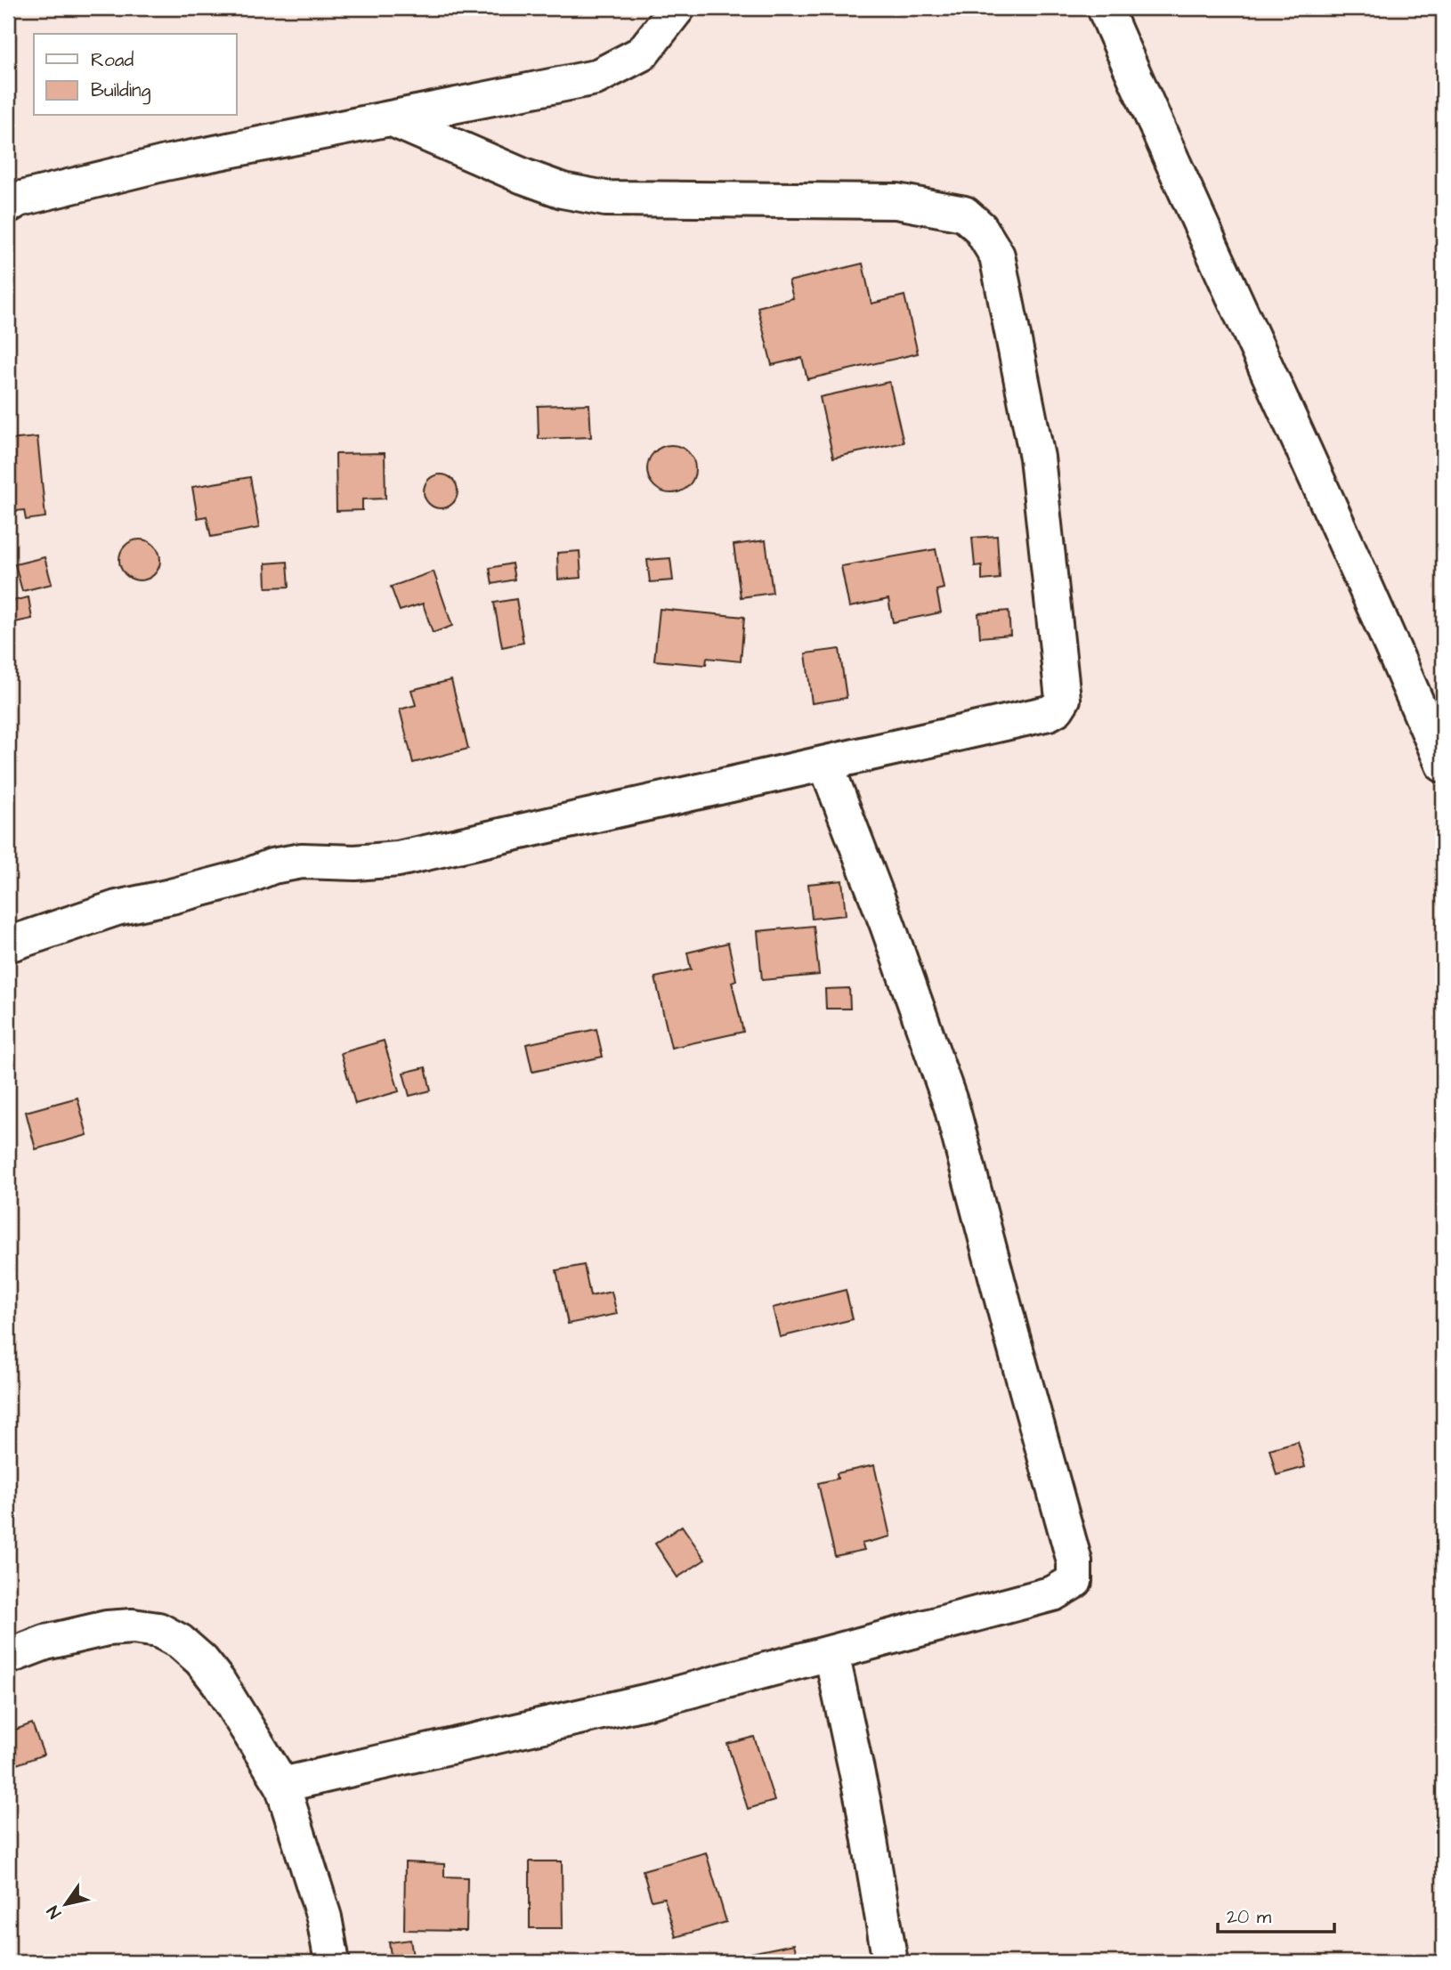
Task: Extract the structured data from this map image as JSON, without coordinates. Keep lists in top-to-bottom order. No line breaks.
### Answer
{"legend":["Road","Building"],"scale_bar":"20 m","north":"bottom left"}
